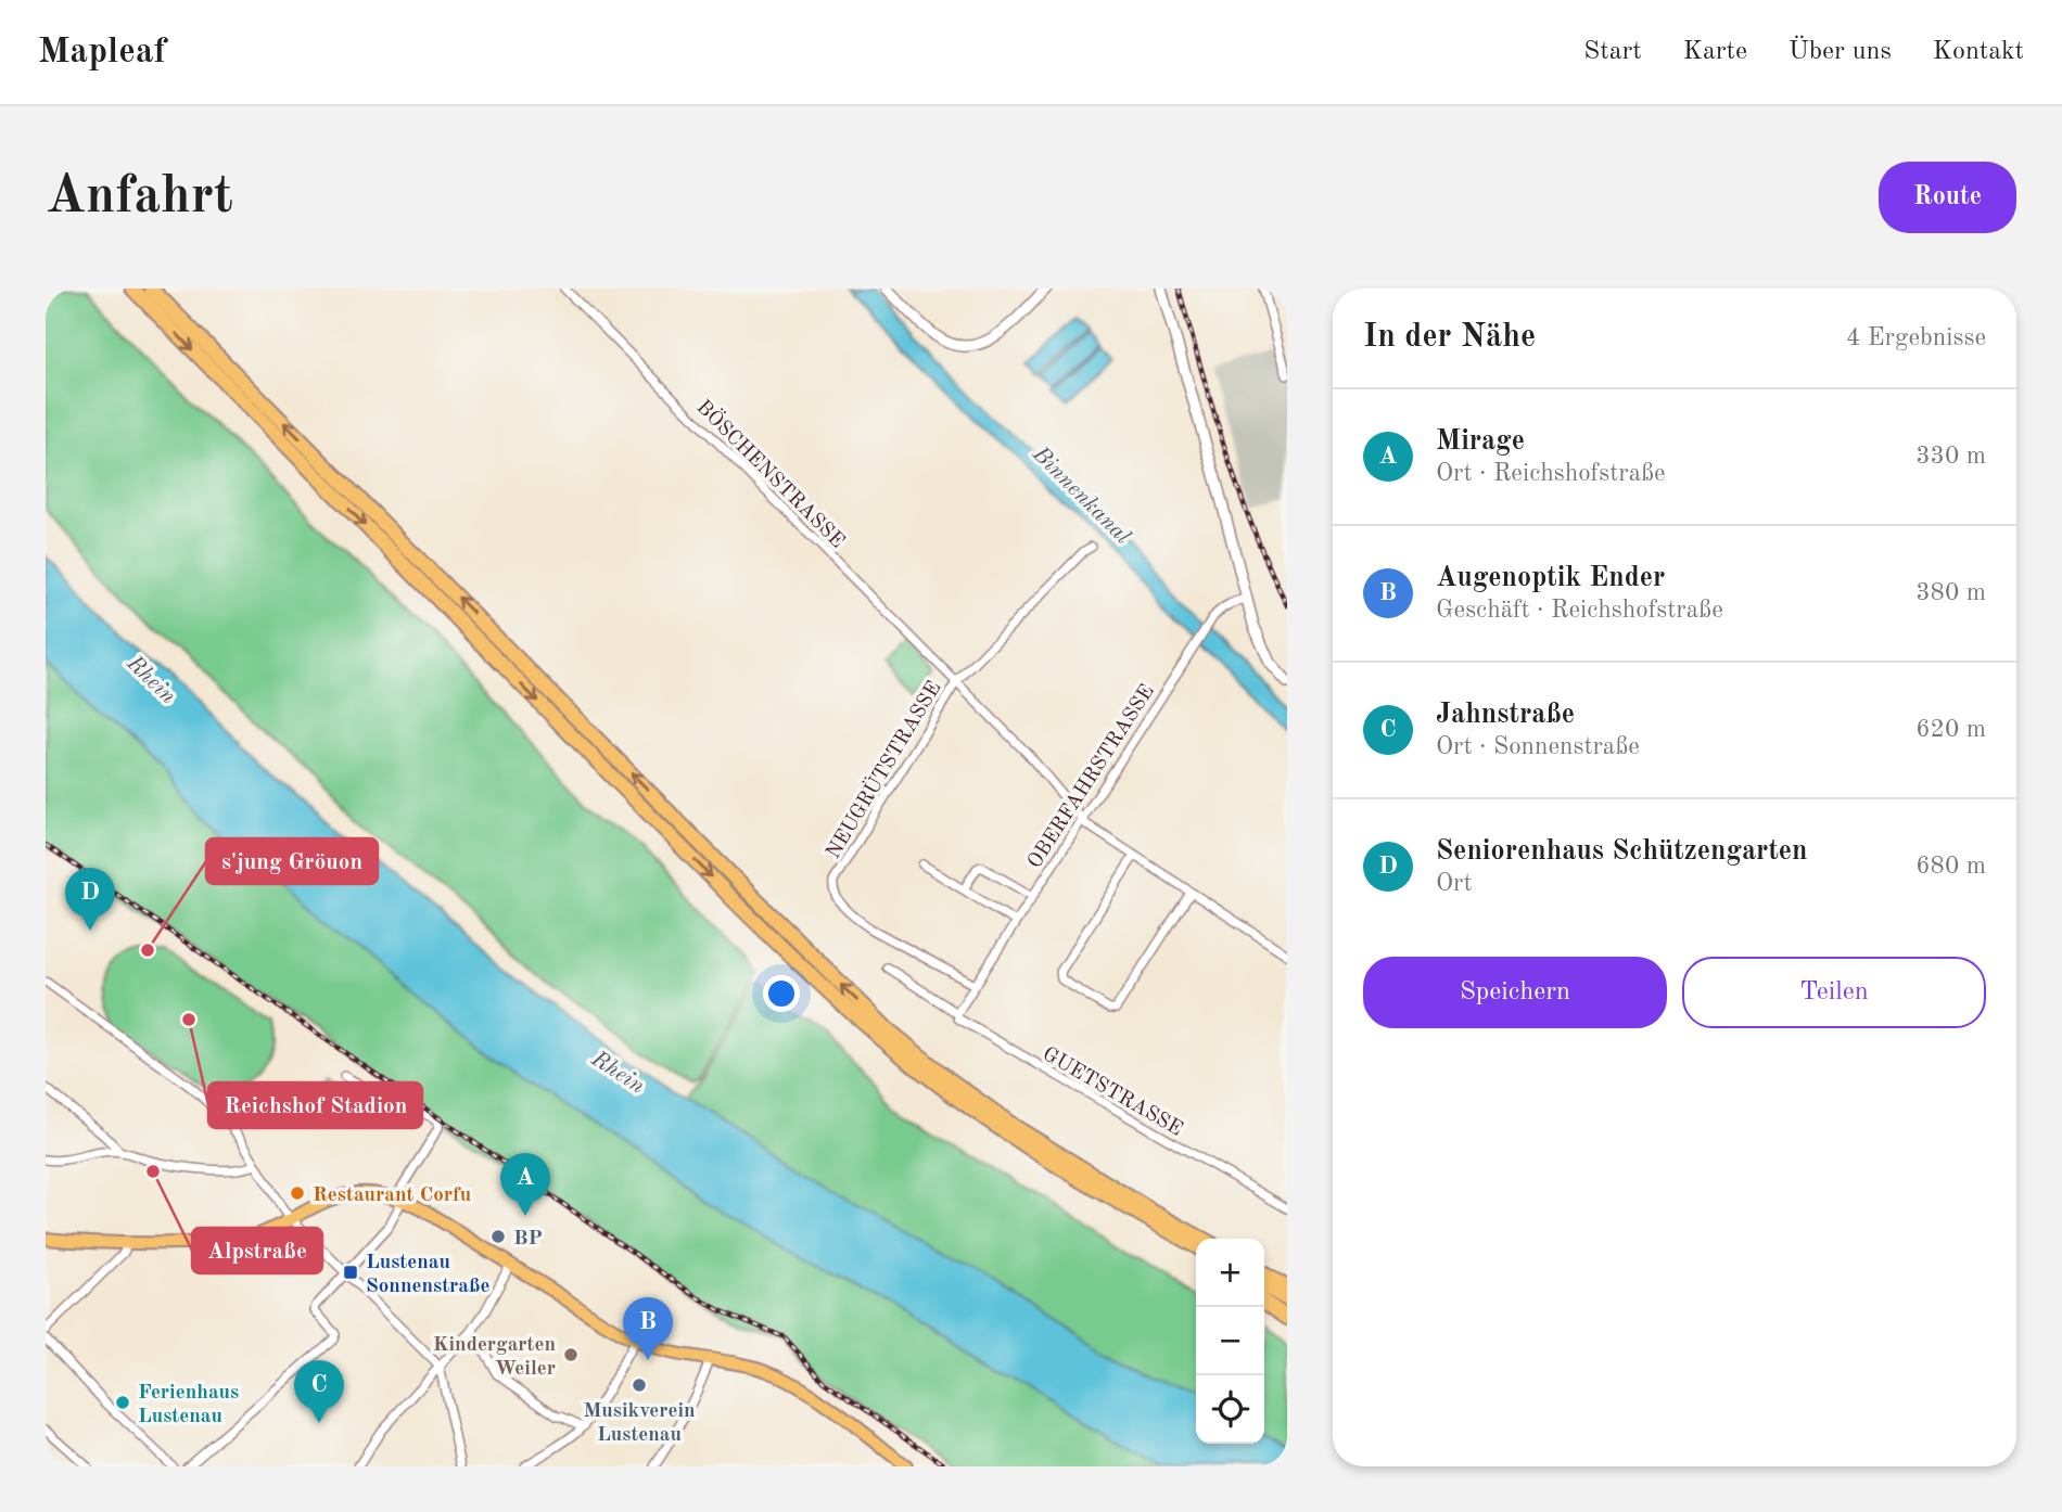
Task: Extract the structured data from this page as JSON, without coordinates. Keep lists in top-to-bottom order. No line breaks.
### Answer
{"streets":{"street":["BÖSCHENSTRASSE","NEUGRÜTSTRASSE","OBERFAHRSTRASSE","GUETSTRASSE"]},"crossings":[["BÖSCHENSTRASSE","NEUGRÜTSTRASSE"],["BÖSCHENSTRASSE","OBERFAHRSTRASSE"],["NEUGRÜTSTRASSE","OBERFAHRSTRASSE"]],"water":["Binnenkanal","Rhein"],"places":{"other":["s'jung Gröuon","Reichshof Stadion","Alpstraße","Restaurant Corfu","BP","Kindergarten Weiler","Musikverein Lustenau","Ferienhaus Lustenau"],"transit":["Lustenau Sonnenstraße"]},"page":{"header":"Mapleaf","nav":["Start","Karte","Über uns","Kontakt"],"buttons":["Route",["Speichern","Teilen"]],"title":"Anfahrt","heading":["In der Nähe","4 Ergebnisse"],"list":[{"mark":"A","name":"Mirage","note":"Ort · Reichshofstraße","value":"330 m"},{"mark":"B","name":"Augenoptik Ender","note":"Geschäft · Reichshofstraße","value":"380 m"},{"mark":"C","name":"Jahnstraße","note":"Ort · Sonnenstraße","value":"620 m"},{"mark":"D","name":"Seniorenhaus Schützengarten","note":"Ort","value":"680 m"}],"pins":["D","A","B","C"],"map_buttons":["+","−"]}}
